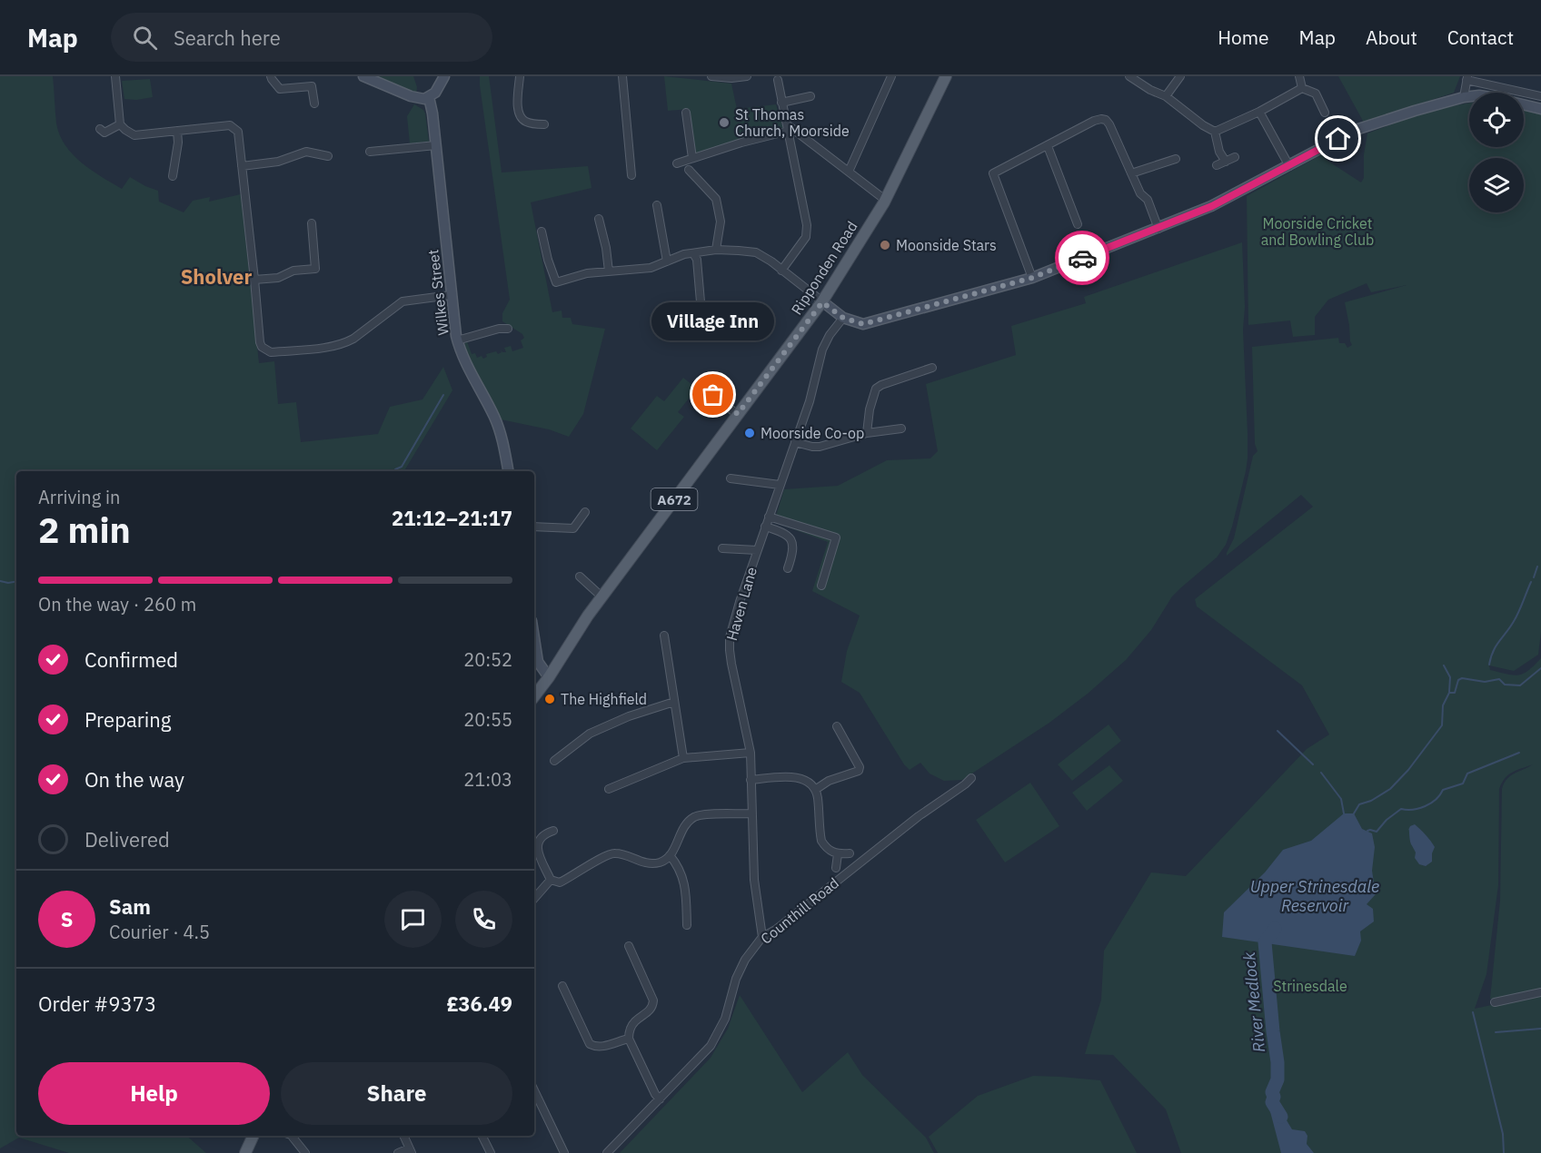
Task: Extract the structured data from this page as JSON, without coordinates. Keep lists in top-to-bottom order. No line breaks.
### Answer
{"streets":{"main road":["Ripponden Road","A672"],"street":["Wilkes Street","Haven Lane","Counthill Road"]},"crossings":[["Haven Lane","Counthill Road"]],"districts":["Sholver"],"water":["Upper Strinesdale Reservoir","River Medlock"],"parks":["Moorside Cricket and Bowling Club","Strinesdale"],"places":["St Thomas Church, Moorside","Moonside Stars","Village Inn","Moorside Co-op","The Highfield"],"page":{"header":"Map","search":"Search here","nav":["Home","Map","About","Contact"],"bubble":"Village Inn","heading":["2 min","Arriving in","21:12–21:17"],"panel":["Sam","Courier · 4.5","Order #9373","£36.49"],"bar":"On the way · 260 m","list":[["Confirmed","20:52"],["Preparing","20:55"],["On the way","21:03"],"Delivered"],"round":"S","buttons":["Help","Share"]}}
